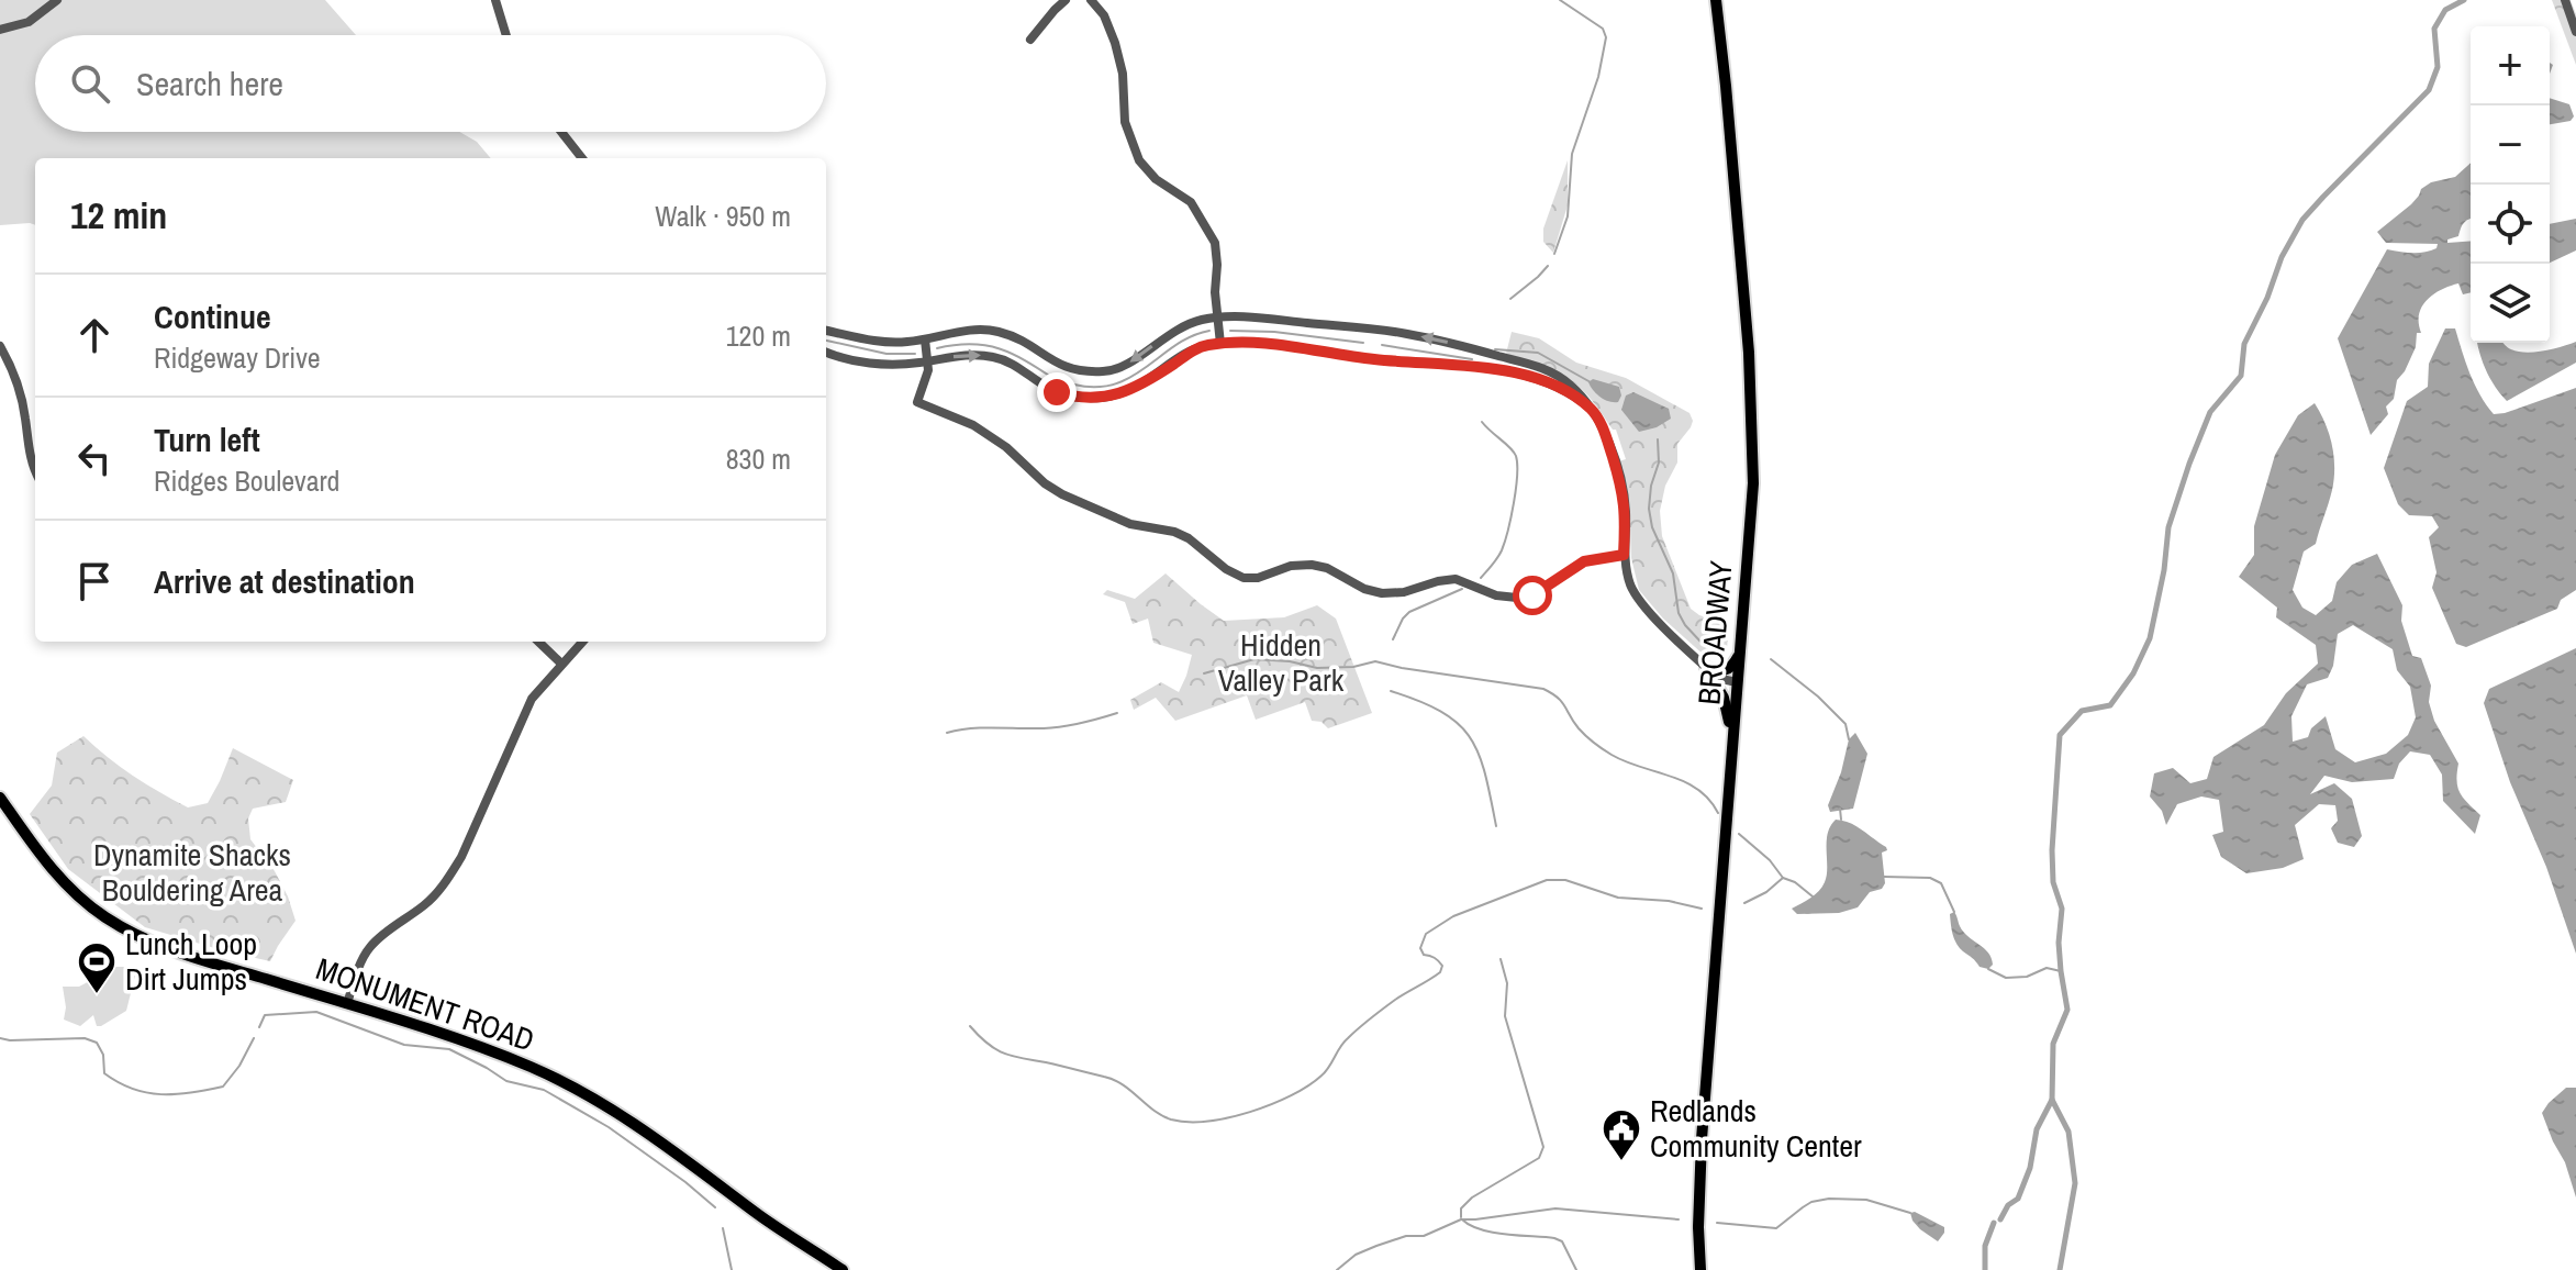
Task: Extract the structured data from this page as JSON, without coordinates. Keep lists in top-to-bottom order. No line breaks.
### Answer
{"streets":{"main road":["BROADWAY","MONUMENT ROAD"]},"parks":["Hidden Valley Park","Dynamite Shacks Bouldering Area"],"places":{"sports":["Lunch Loop Dirt Jumps"],"public building":["Redlands Community Center"]},"page":{"map_buttons":["+","−"],"search":"Search here","heading":["12 min","Walk · 950 m"],"list":[["Continue","Ridgeway Drive","120 m"],["Turn left","Ridges Boulevard","830 m"],"Arrive at destination"]}}
